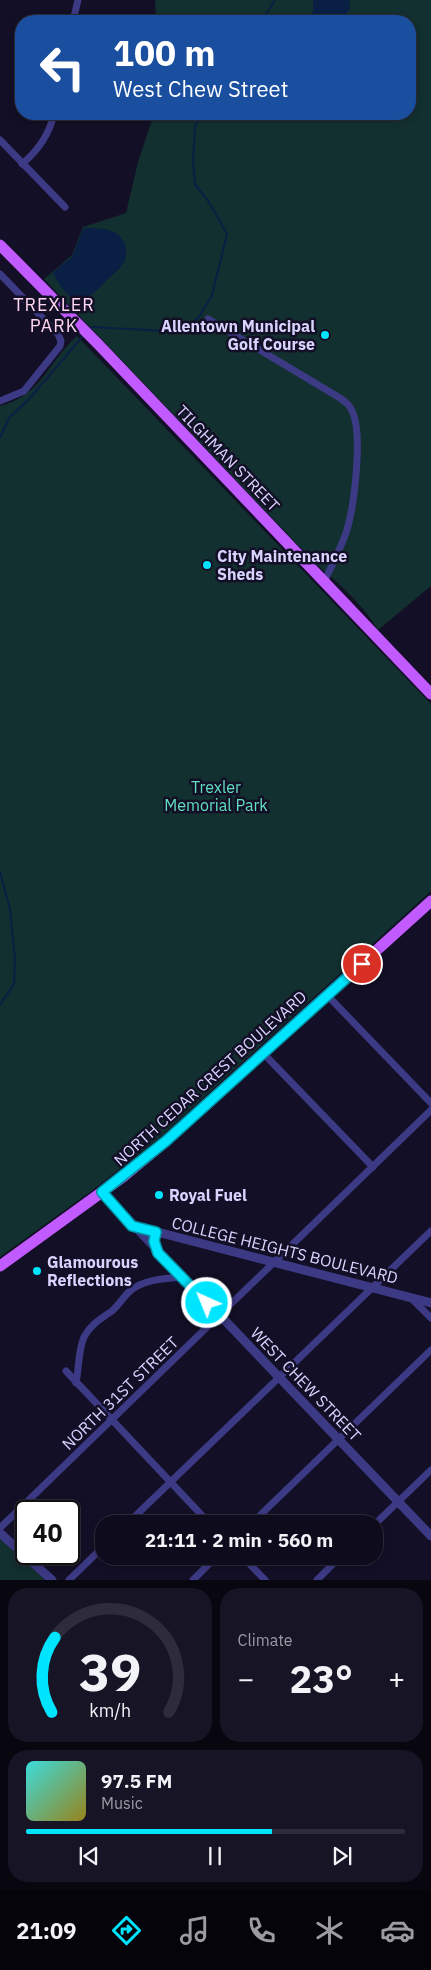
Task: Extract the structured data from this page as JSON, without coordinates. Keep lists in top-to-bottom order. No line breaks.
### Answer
{"streets":{"main road":["TILGHMAN STREET","NORTH CEDAR CREST BOULEVARD"],"street":["COLLEGE HEIGHTS BOULEVARD","WEST CHEW STREET","NORTH 31ST STREET"]},"crossings":[["NORTH CEDAR CREST BOULEVARD","WEST CHEW STREET"],["COLLEGE HEIGHTS BOULEVARD","WEST CHEW STREET"],["COLLEGE HEIGHTS BOULEVARD","NORTH 31ST STREET"],["WEST CHEW STREET","NORTH 31ST STREET"]],"districts":["TREXLER PARK"],"parks":["Trexler Memorial Park"],"places":["Allentown Municipal Golf Course","City Maintenance Sheds","Royal Fuel","Glamourous Reflections"],"page":{"turn":["100 m","West Chew Street"],"limit":"40","trip":"21:11 · 2 min · 560 m","tile":"Climate","heat":["−","23°","+"],"song":["97.5 FM","Music"],"tabs":"21:09","gauge":["39","km/h"]}}
